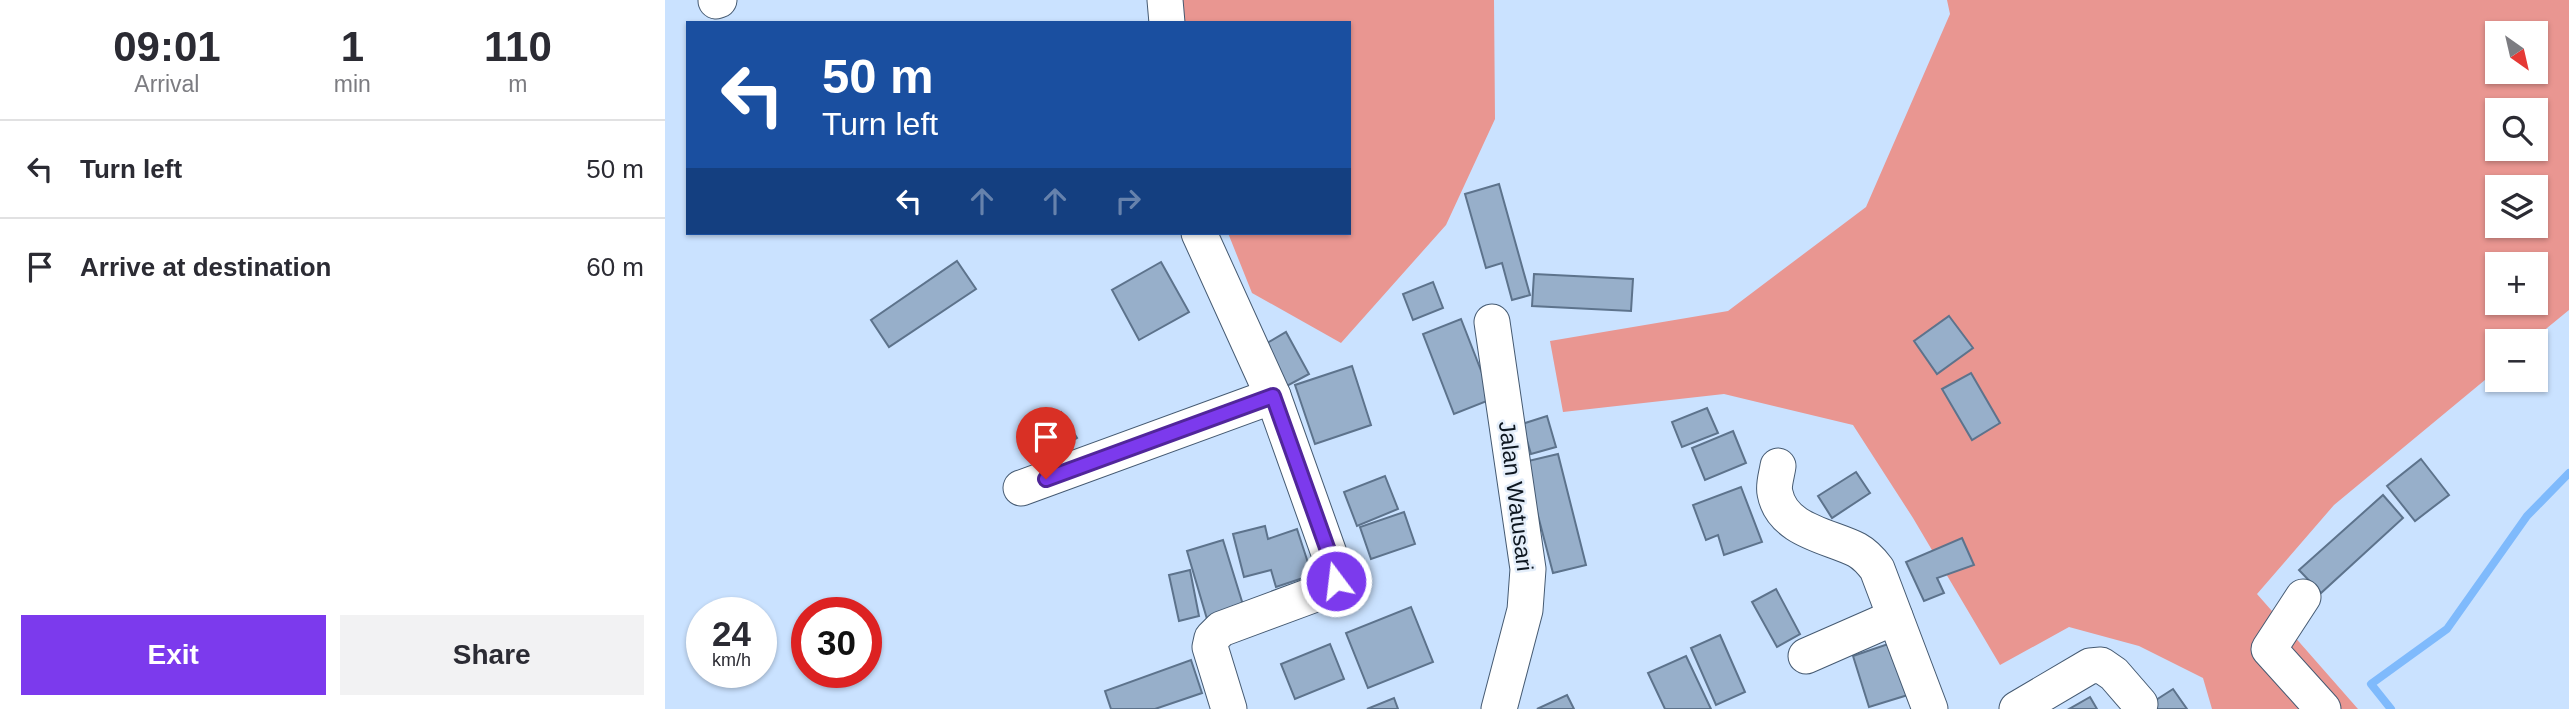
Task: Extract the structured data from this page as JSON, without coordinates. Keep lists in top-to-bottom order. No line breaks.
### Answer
{"streets":{"street":["Jalan Watusari"]},"north":"bottom right","page":{"eta":["09:01","Arrival","1","min","110","m"],"map_buttons":["+","−"],"turn":["50 m","Turn left"],"list":[{"name":"Turn left","value":"50 m"},{"name":"Arrive at destination","value":"60 m"}],"speed":"24 km/h","limit":"30","buttons":["Exit","Share"]}}
